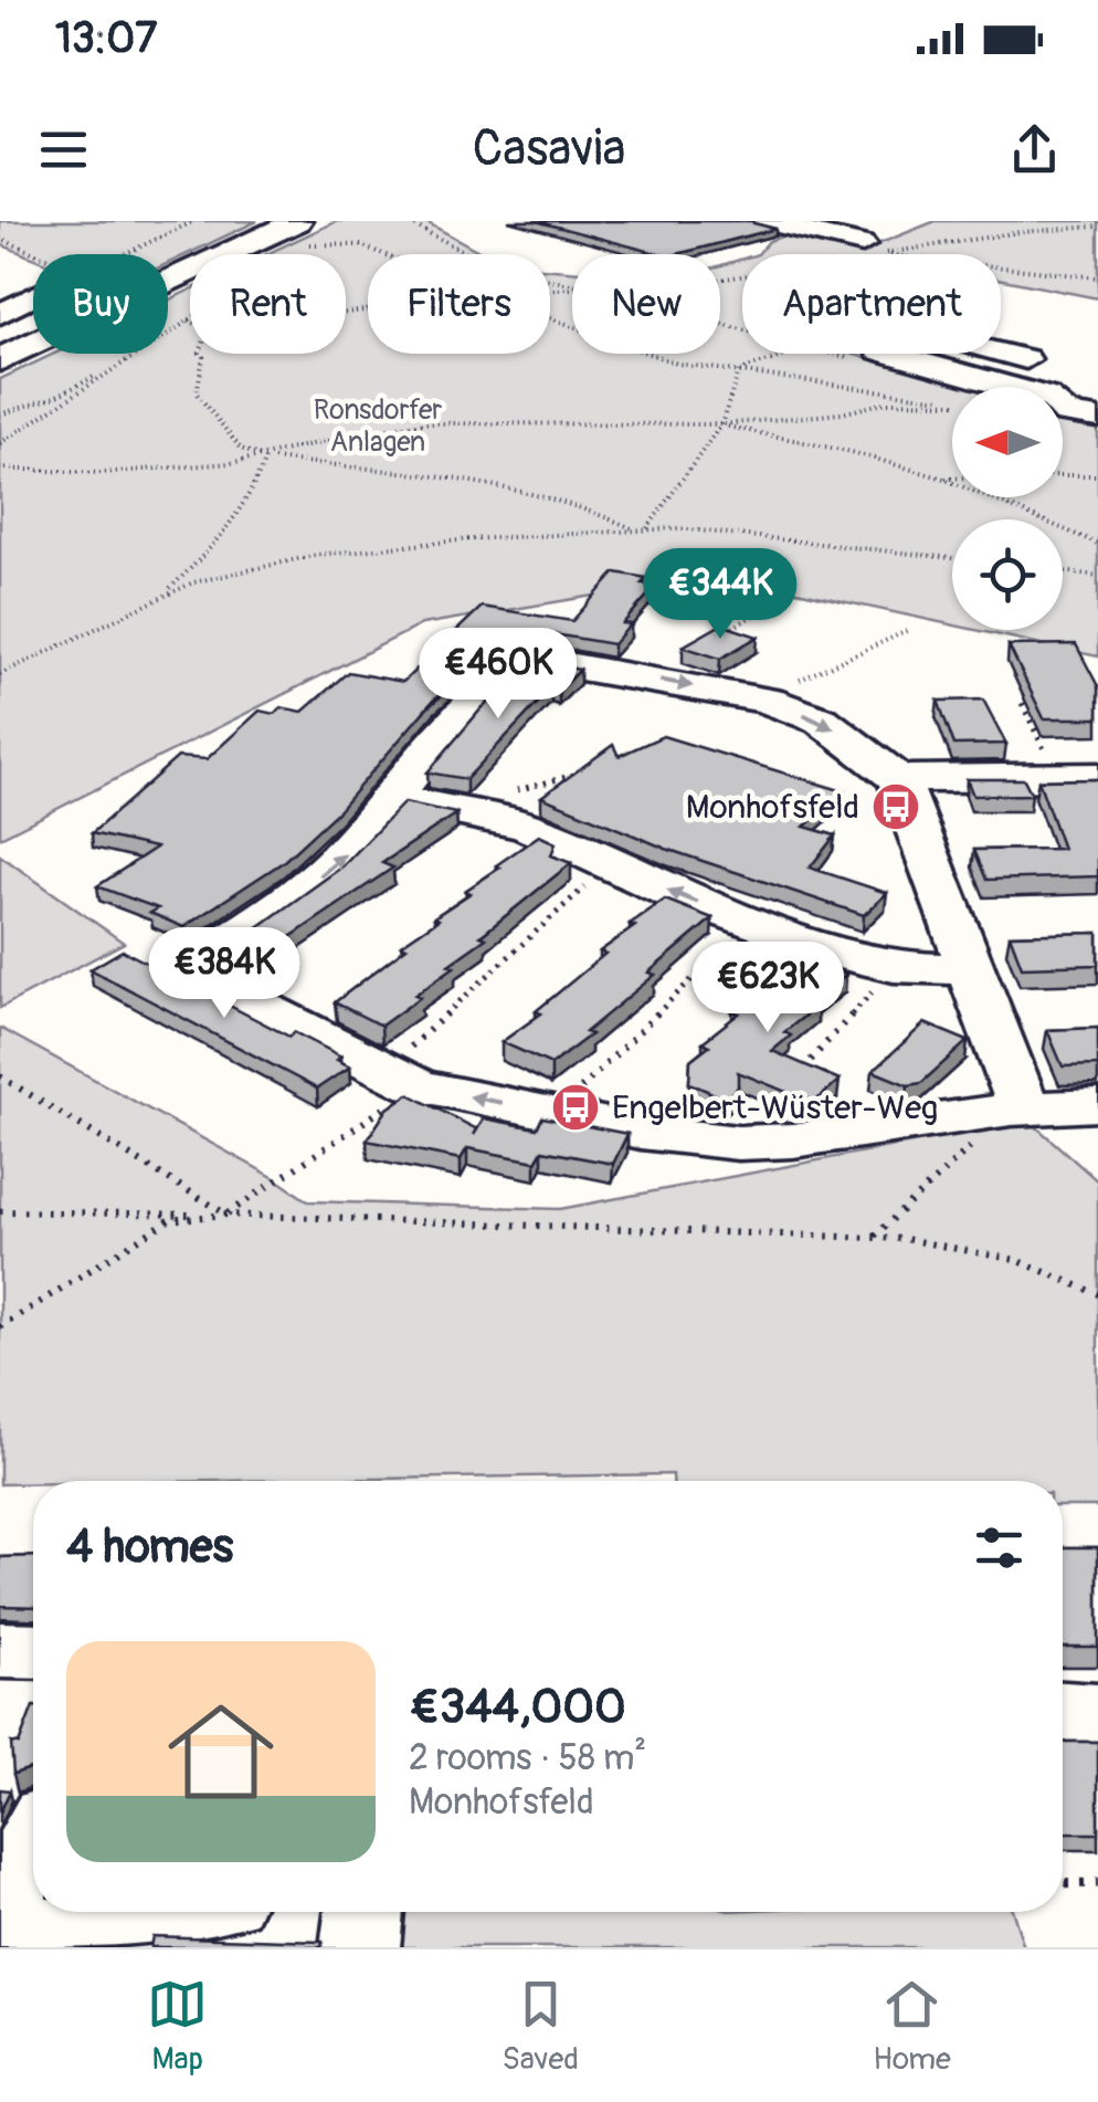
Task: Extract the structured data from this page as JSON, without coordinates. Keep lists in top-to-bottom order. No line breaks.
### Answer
{"parks":["Ronsdorfer Anlagen"],"places":{"bus stop":["Monhofsfeld","Engelbert-Wüster-Weg"]},"north":"left","page":{"status":"13:07","header":"Casavia","chip":["Buy","Rent","Filters","New","Apartment"],"price":["€344K","€460K","€384K","€623K"],"heading":"4 homes","list":[{"name":"€344,000","note":"2 rooms · 58 m² · Monhofsfeld"}],"tabs":["Map","Saved","Home"]}}
